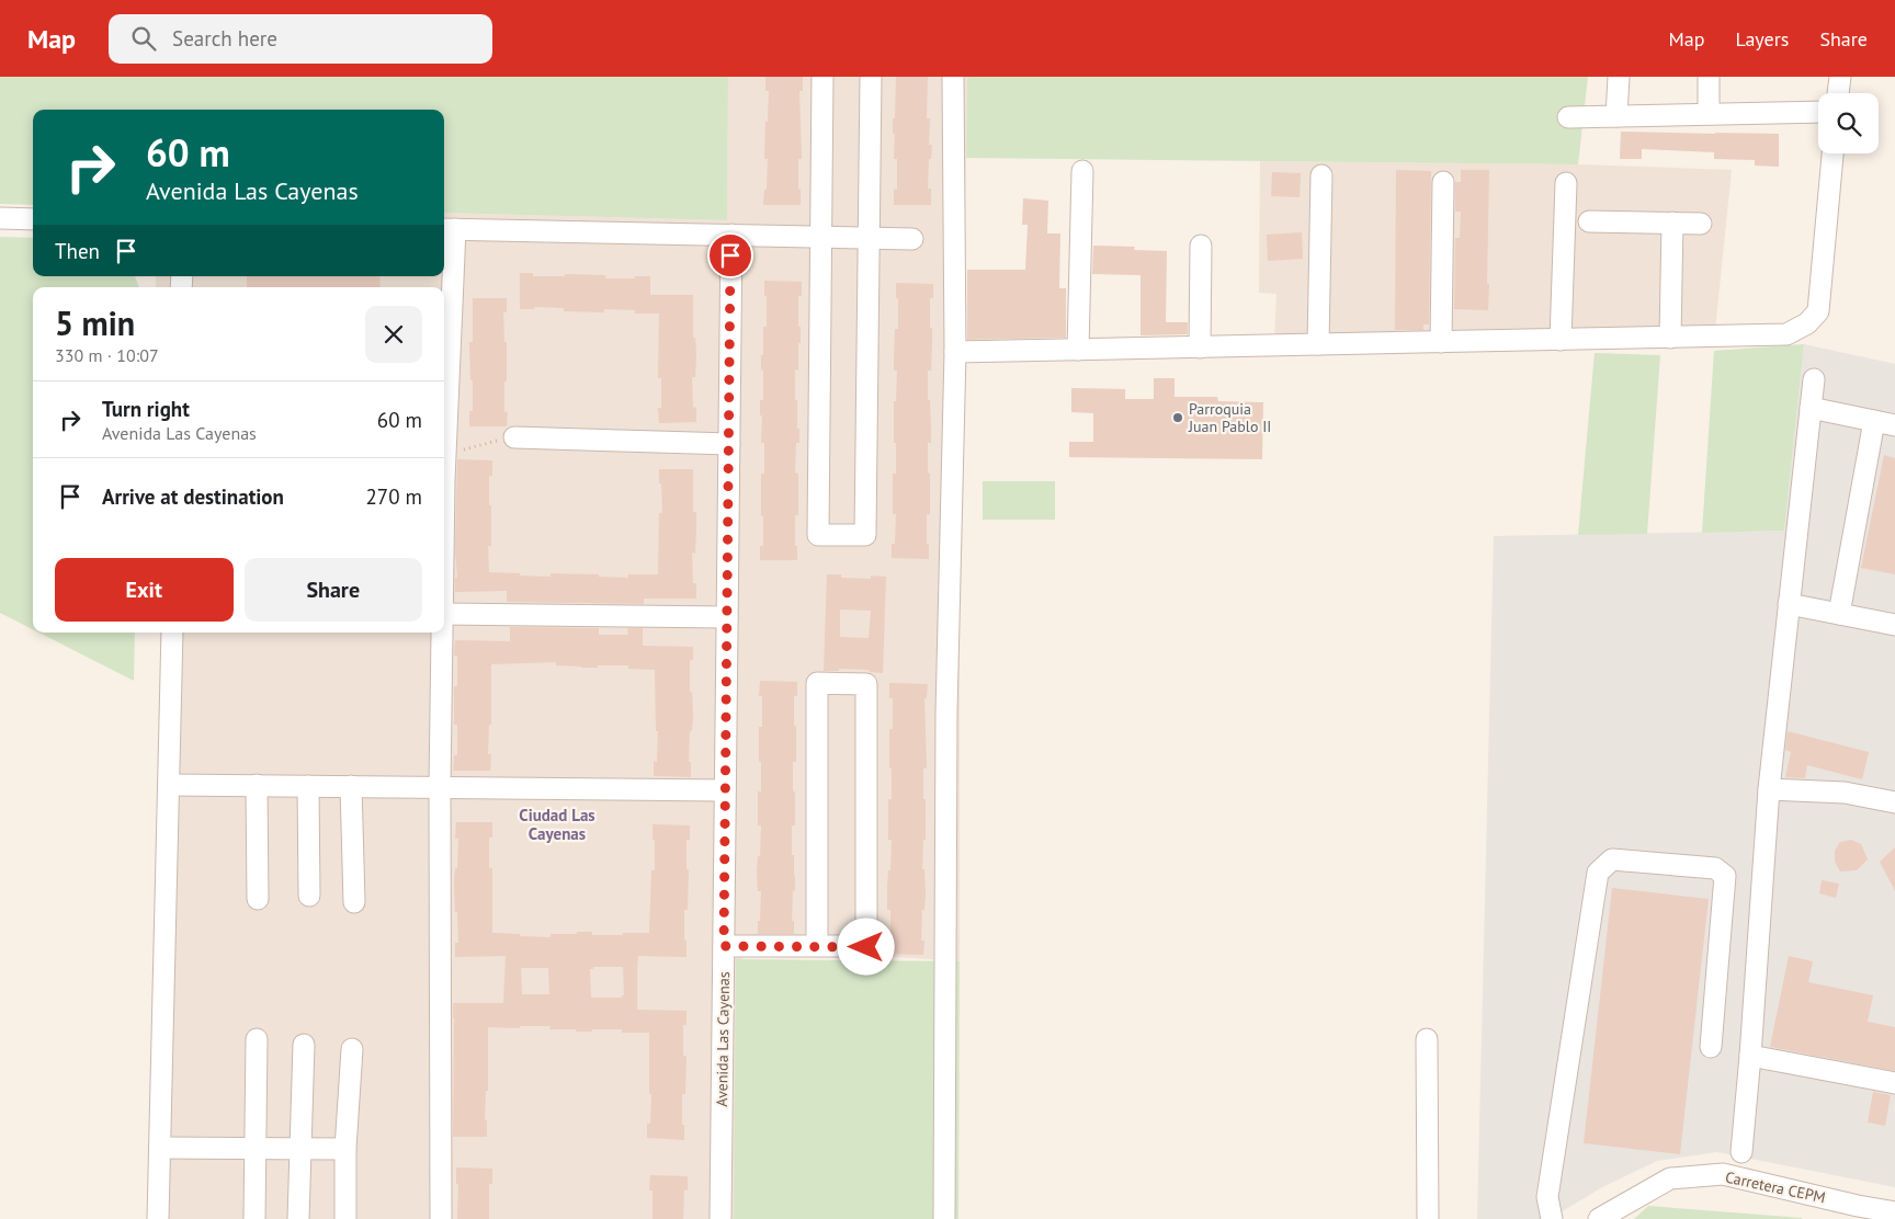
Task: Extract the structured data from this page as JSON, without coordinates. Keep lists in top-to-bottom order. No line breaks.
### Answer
{"streets":{"street":["Avenida Las Cayenas","Carretera CEPM"]},"districts":["Ciudad Las Cayenas"],"places":["Parroquia Juan Pablo II"],"page":{"header":"Map","search":"Search here","nav":["Map","Layers","Share"],"turn":["60 m","Avenida Las Cayenas"],"then":"Then","heading":["5 min","330 m · 10:07"],"list":[{"name":"Turn right","note":"Avenida Las Cayenas","value":"60 m"},{"name":"Arrive at destination","value":"270 m"}],"buttons":["Exit","Share"]}}
